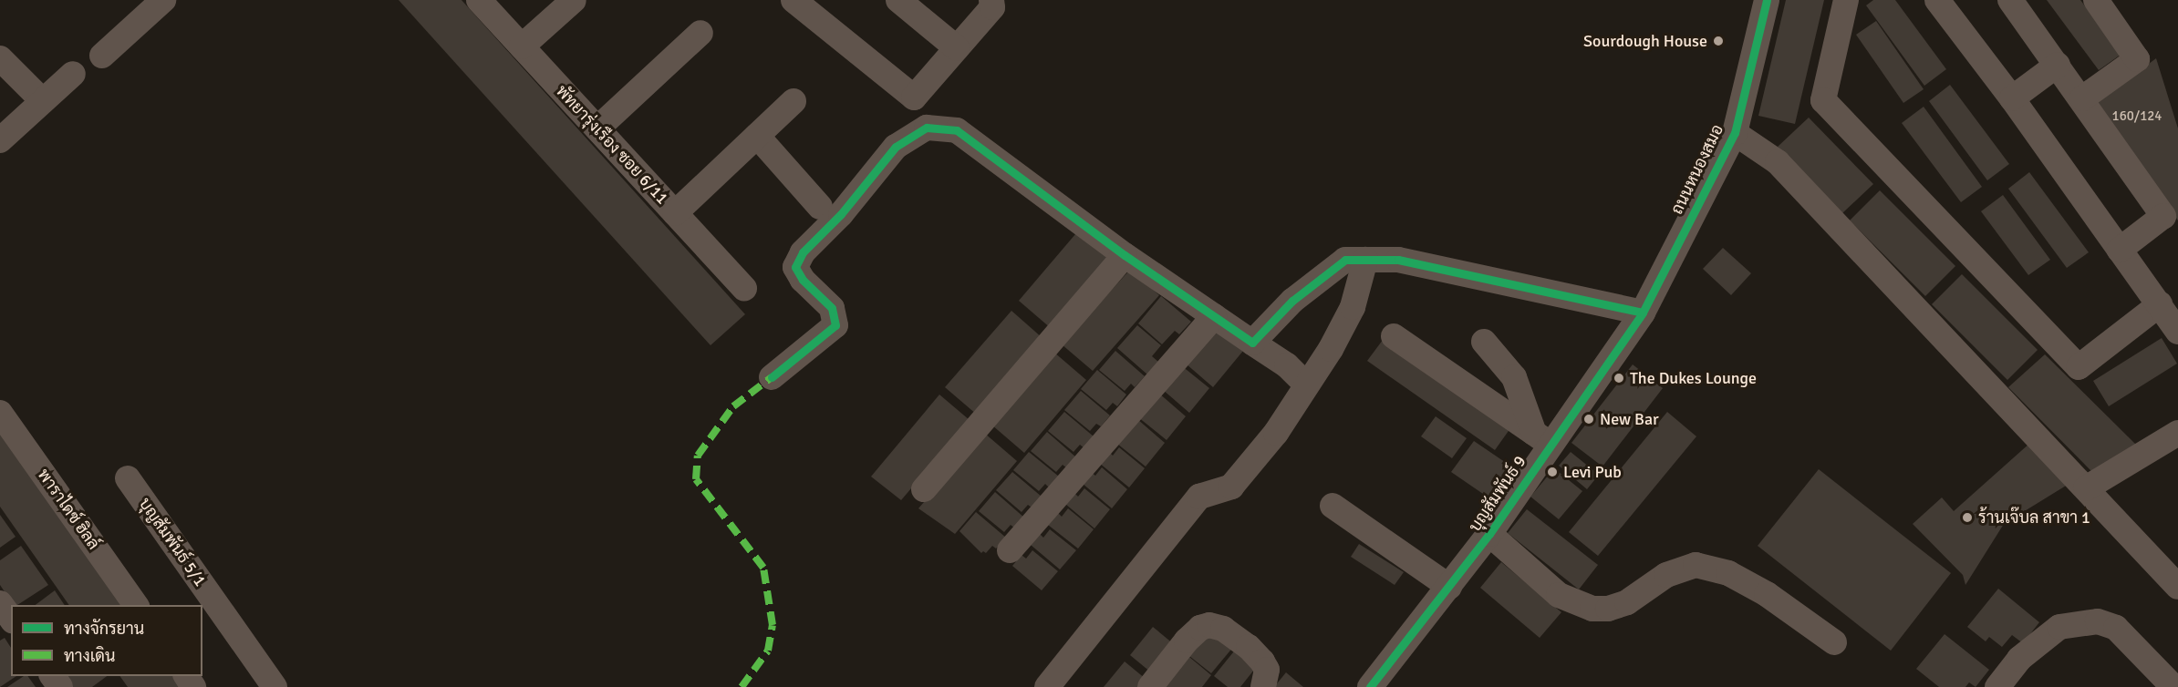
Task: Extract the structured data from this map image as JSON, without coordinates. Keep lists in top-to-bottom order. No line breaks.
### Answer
{"streets":{"street":["พัทยารุ่งเรือง ซอย 6/11","ถนนหนองสมอ","บุญสัมพันธ์ 9","พาราไดซ์ ฮิลล์","บุญสัมพันธ์ 5/1"]},"crossings":[["ถนนหนองสมอ","บุญสัมพันธ์ 9"]],"places":["Sourdough House","The Dukes Lounge","New Bar","Levi Pub","ร้านเจ๊บล สาขา 1"],"house_numbers":["160/124"],"legend":["ทางจักรยาน","ทางเดิน"]}
